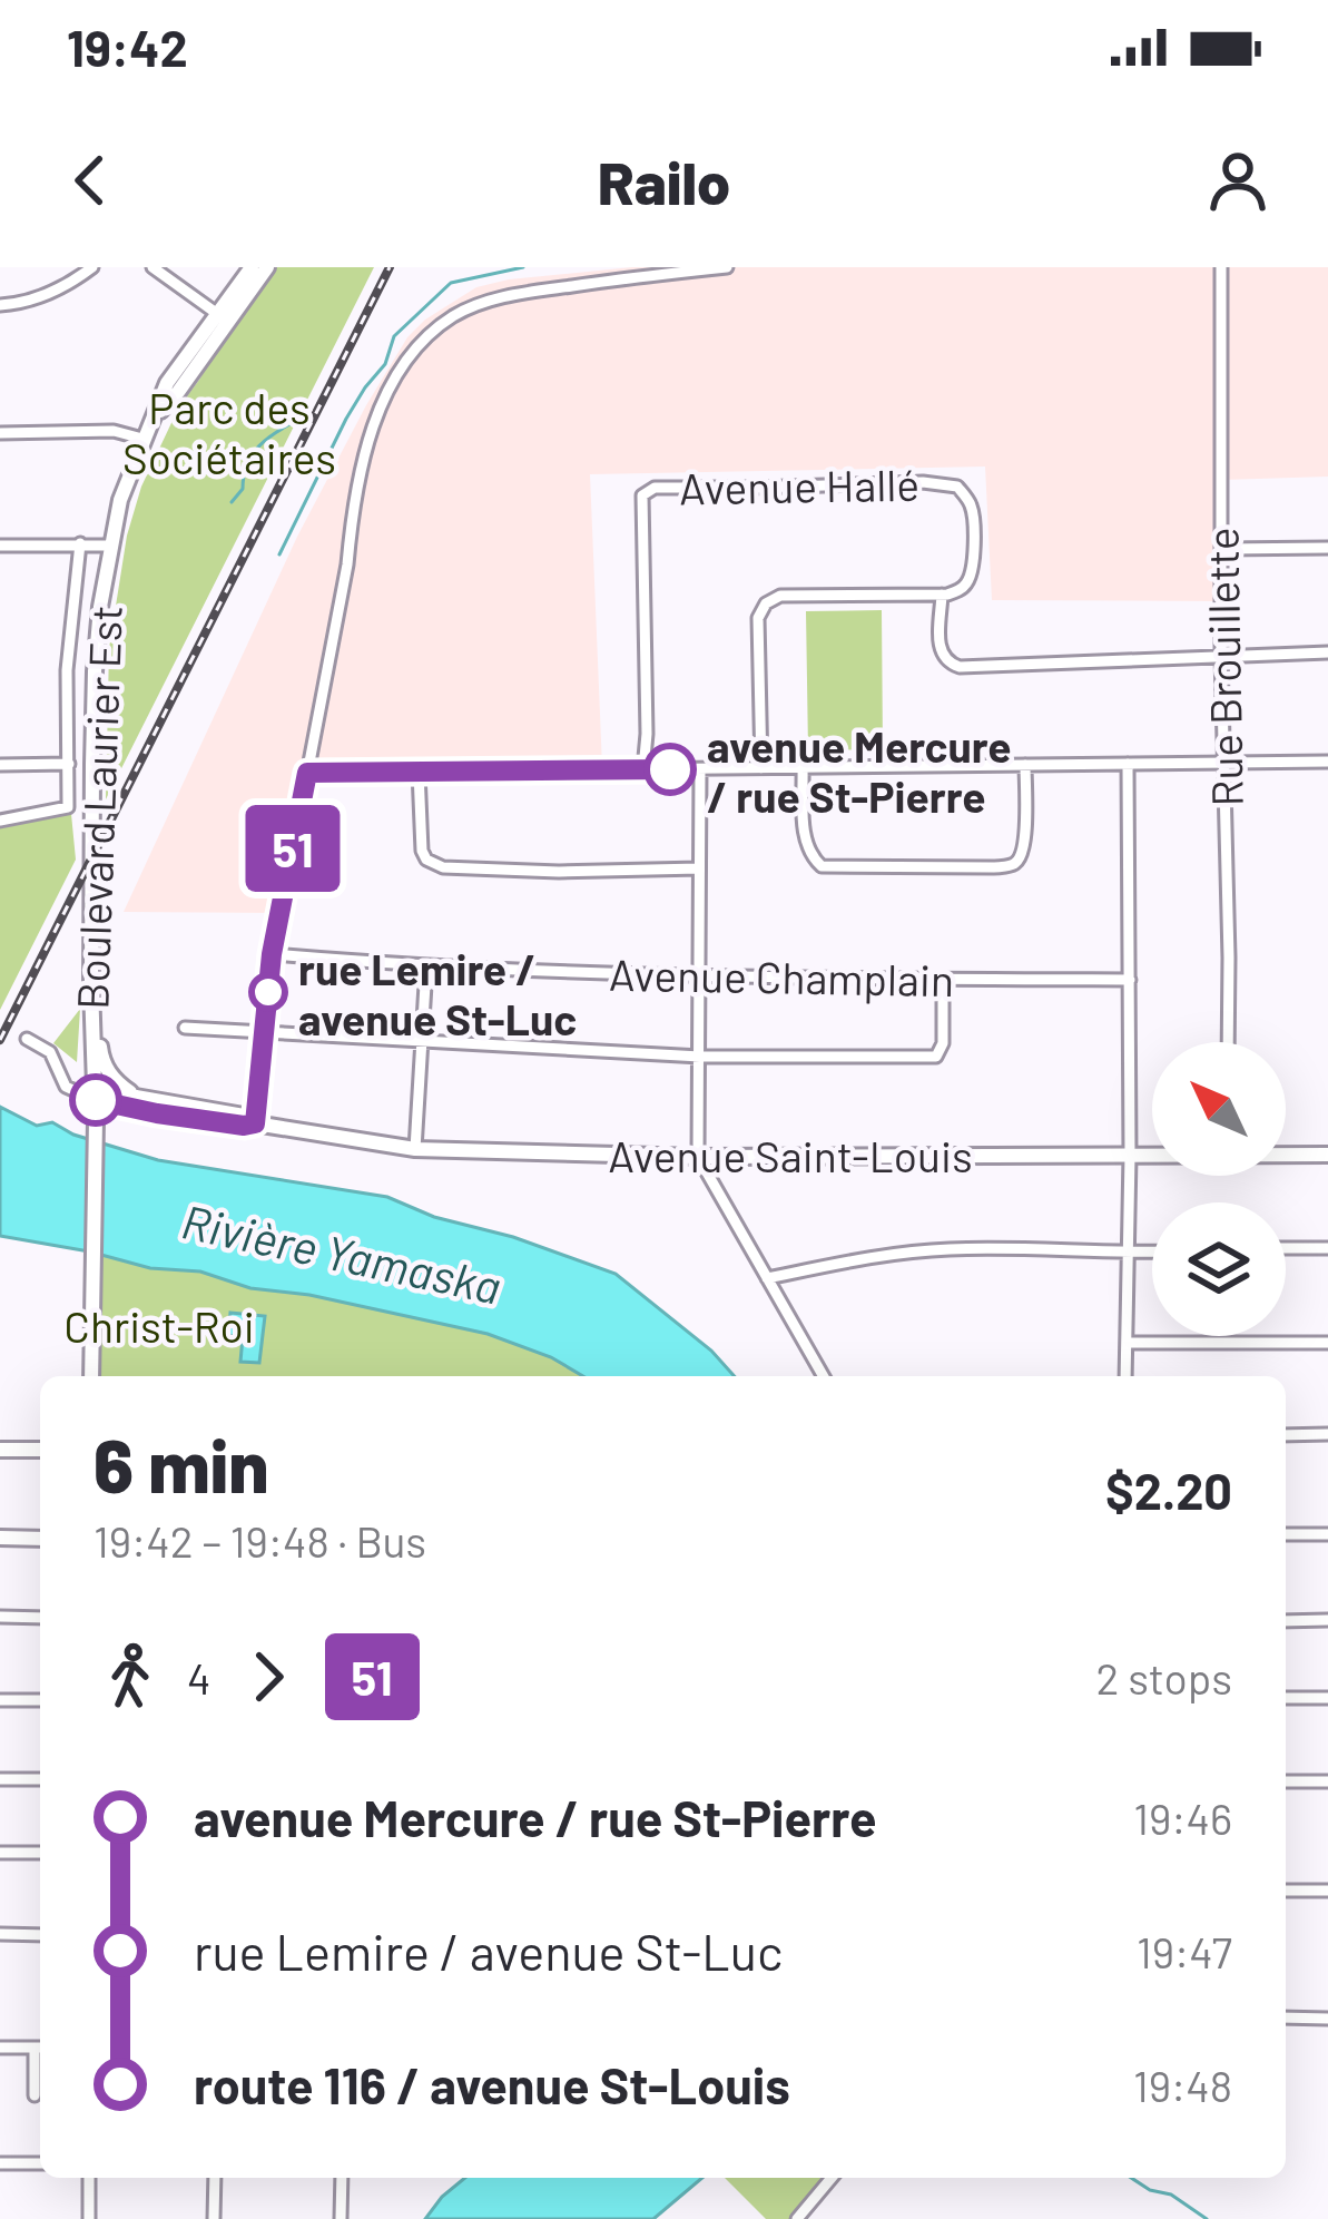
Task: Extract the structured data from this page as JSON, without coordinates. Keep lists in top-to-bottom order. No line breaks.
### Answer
{"streets":{"main road":["Boulevard Laurier Est","Avenue Saint-Louis"],"street":["Avenue Hallé","Rue Brouillette","Avenue Champlain"]},"crossings":[["Boulevard Laurier Est","Avenue Saint-Louis"]],"water":["Rivière Yamaska"],"parks":["Parc des Sociétaires","Christ-Roi"],"places":["avenue Mercure / rue St-Pierre","rue Lemire / avenue St-Luc"],"lines":["bus line 51"],"north":"top left","page":{"status":"19:42","header":"Railo","on_map":"51","heading":["6 min","19:42 – 19:48 · Bus","$2.20"],"legs":["4","51","2 stops"],"list":[{"name":"avenue Mercure / rue St-Pierre","value":"19:46"},{"name":"rue Lemire / avenue St-Luc","value":"19:47"},{"name":"route 116 / avenue St-Louis","value":"19:48"}]}}
